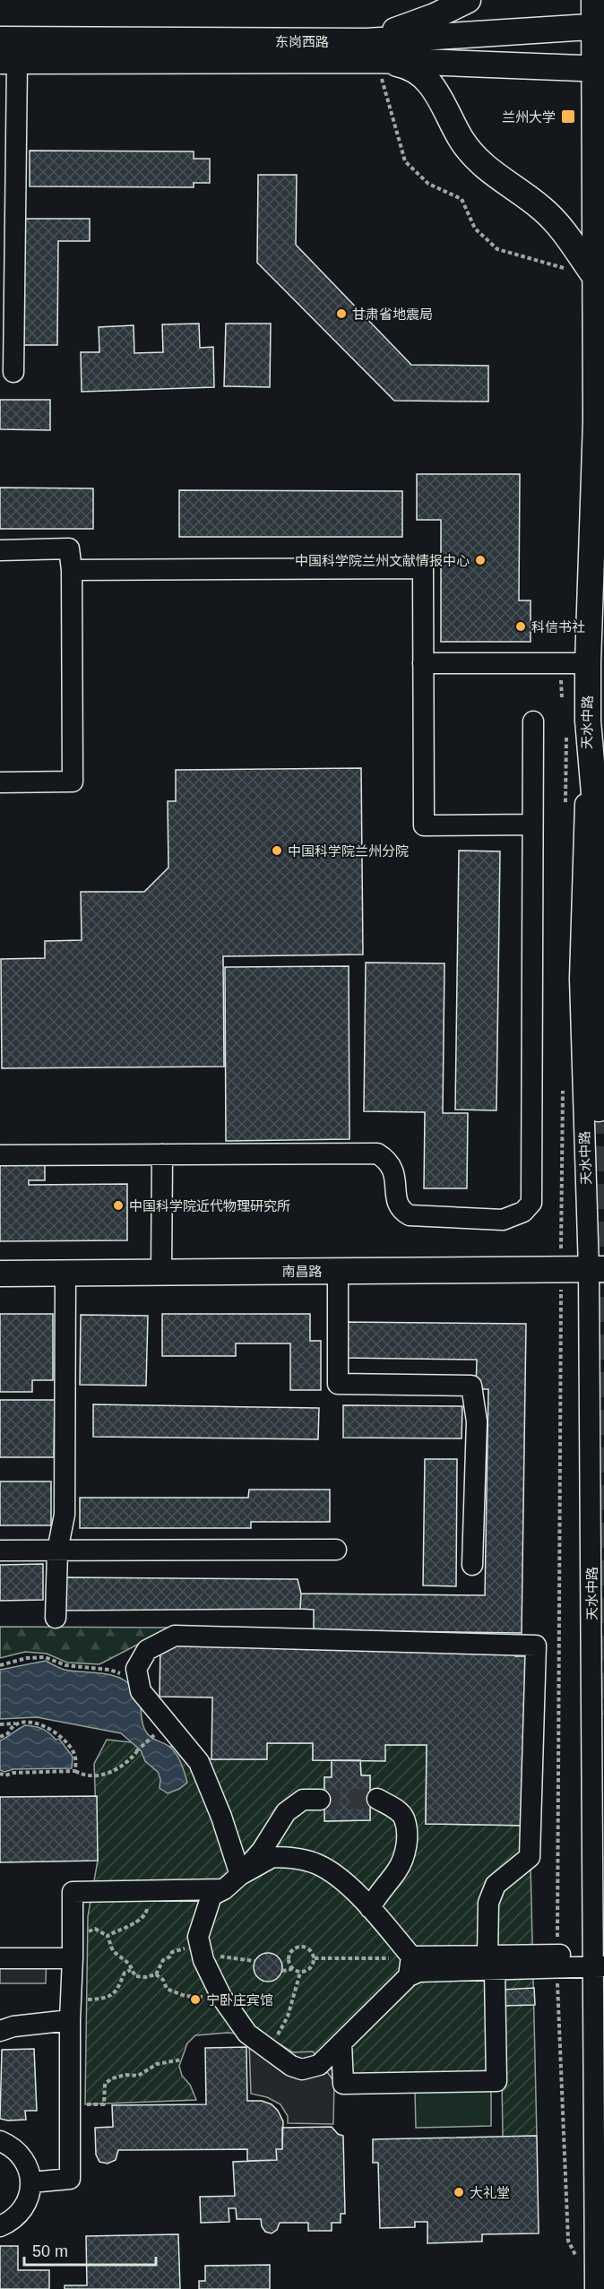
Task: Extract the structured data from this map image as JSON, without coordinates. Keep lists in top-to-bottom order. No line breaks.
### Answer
{"streets":{"main road":["东岗西路","天水中路","南昌路"]},"crossings":[["东岗西路","天水中路"],["天水中路","南昌路"]],"places":{"transit":["兰州大学"],"other":["甘肃省地震局","中国科学院兰州文献情报中心","科信书社","中国科学院兰州分院","中国科学院近代物理研究所","宁卧庄宾馆","大礼堂"]},"scale_bar":"50 m"}
